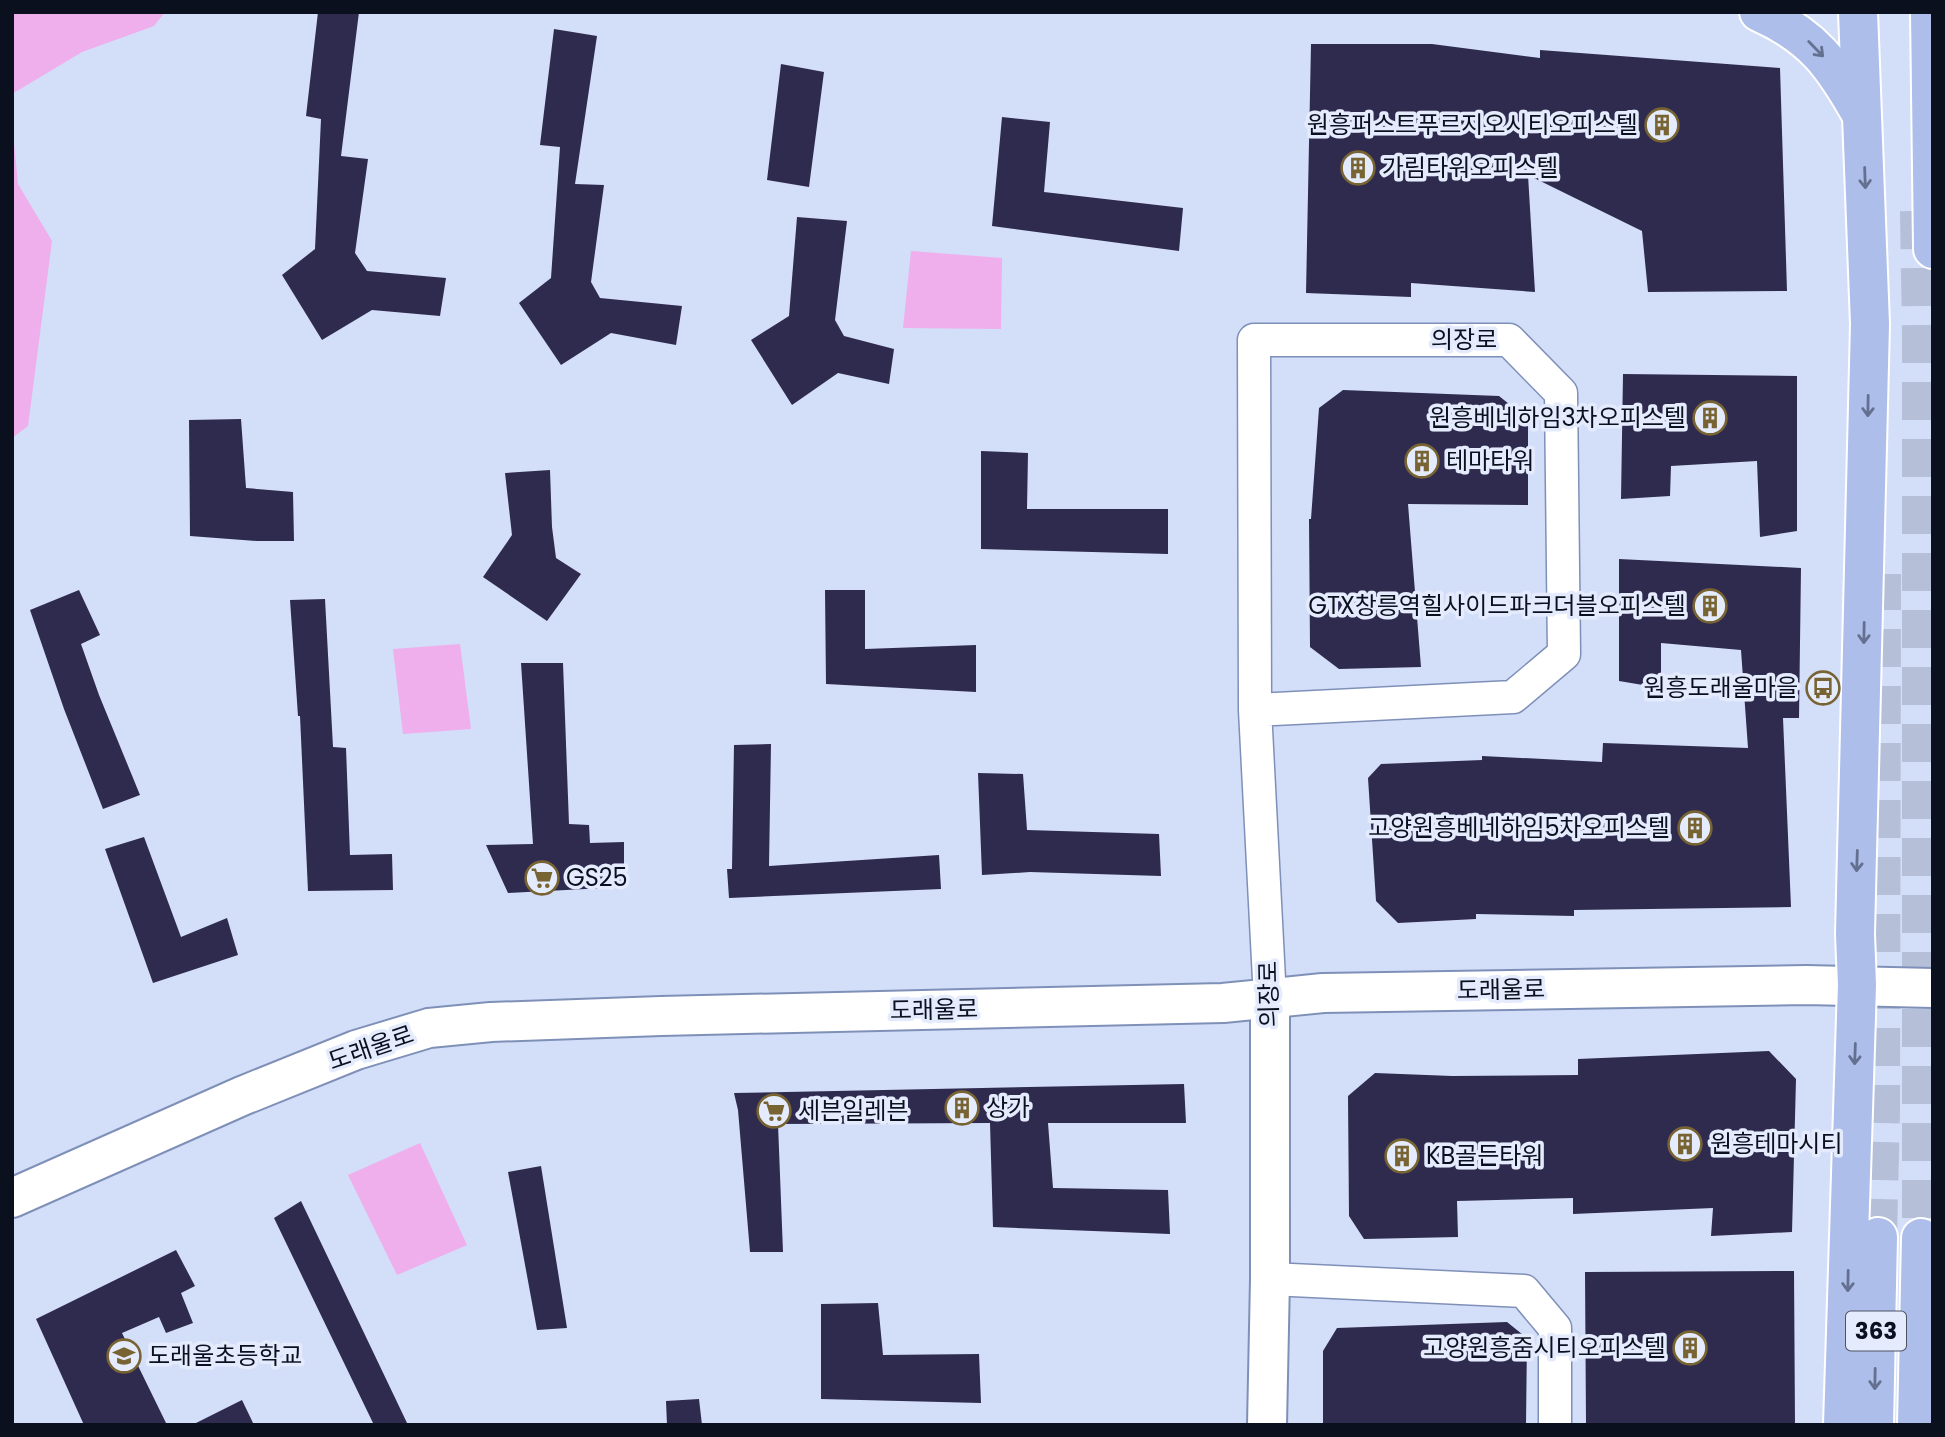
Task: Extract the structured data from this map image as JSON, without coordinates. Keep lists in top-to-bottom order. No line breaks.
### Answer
{"streets":{"main road":["의장로","도래울로","363"]},"crossings":[["의장로","도래울로"]],"places":{"building":["원흥퍼스트푸르지오시티오피스텔","가림타워오피스텔","원흥베네하임3차오피스텔","테마타워","GTX창릉역힐사이드파크더블오피스텔","고양원흥베네하임5차오피스텔","상가","원흥테마시티","KB골든타워","고양원흥줌시티오피스텔"],"bus stop":["원흥도래울마을"],"supermarket":["GS25","세븐일레븐"],"school or university":["도래울초등학교"]}}
